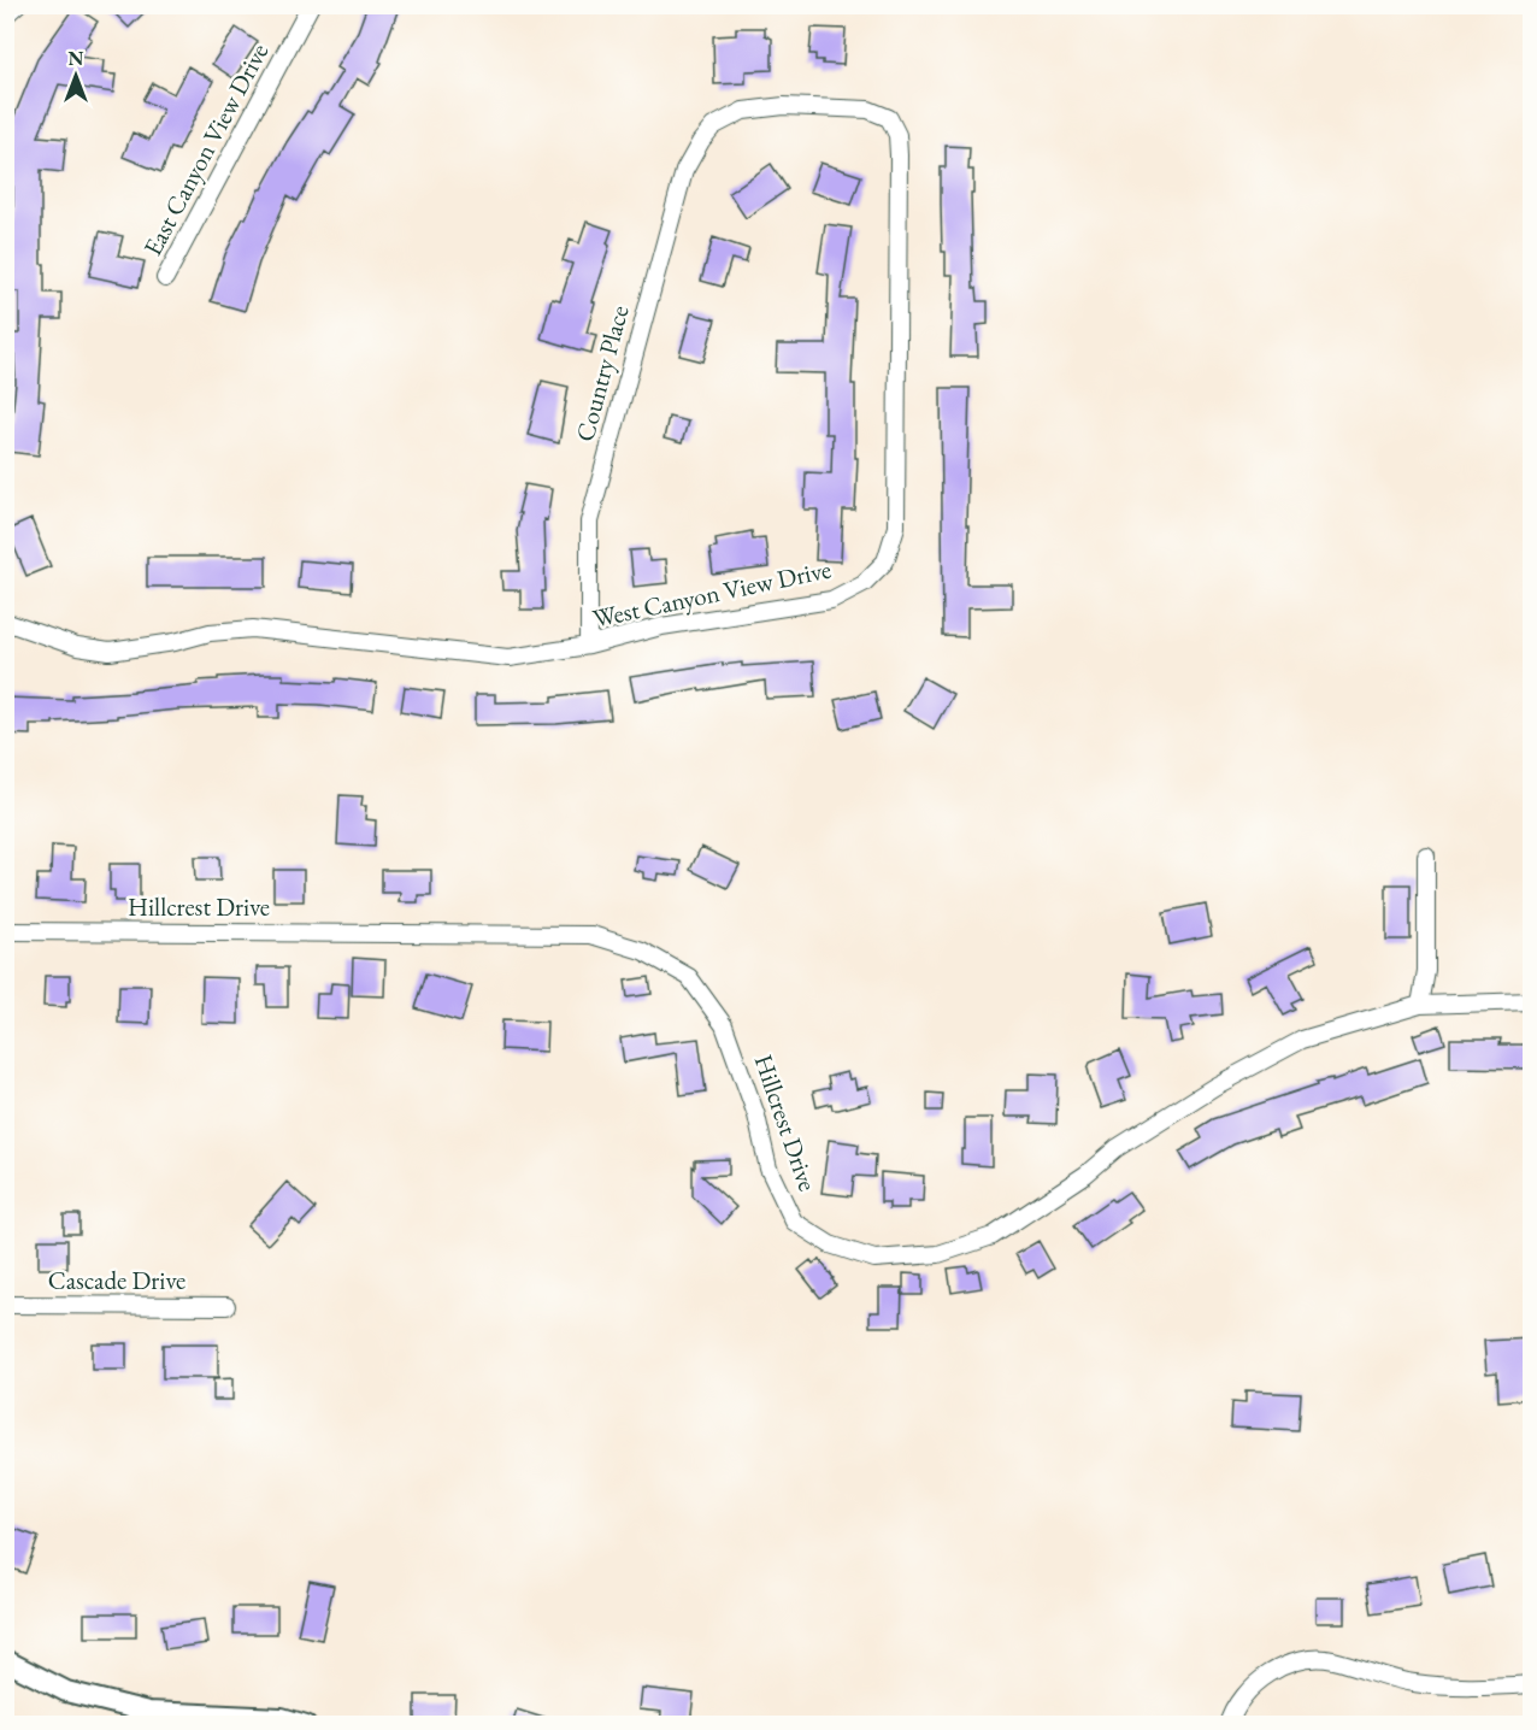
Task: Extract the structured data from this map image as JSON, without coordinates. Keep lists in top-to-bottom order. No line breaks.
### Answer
{"streets":{"street":["East Canyon View Drive","Country Place","West Canyon View Drive","Hillcrest Drive","Cascade Drive"]},"crossings":[["Country Place","West Canyon View Drive"]],"north":"top"}
